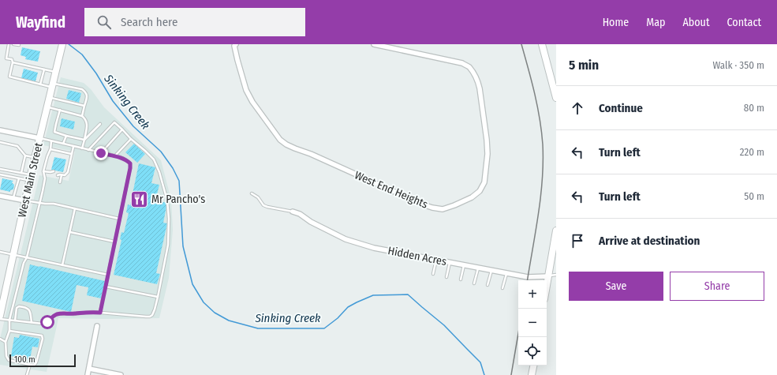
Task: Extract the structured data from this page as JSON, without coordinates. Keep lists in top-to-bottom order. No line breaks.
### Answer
{"streets":{"main road":["West Main Street"],"street":["West End Heights","Hidden Acres"]},"water":["Sinking Creek"],"places":{"restaurant":["Mr Pancho's"]},"scale_bar":"100 m","page":{"header":"Wayfind","search":"Search here","nav":["Home","Map","About","Contact"],"heading":["5 min","Walk · 350 m"],"list":[["Continue","80 m"],["Turn left","220 m"],["Turn left","50 m"],"Arrive at destination"],"buttons":["Save","Share"],"map_buttons":["+","−"],"scale":"100 m"}}
